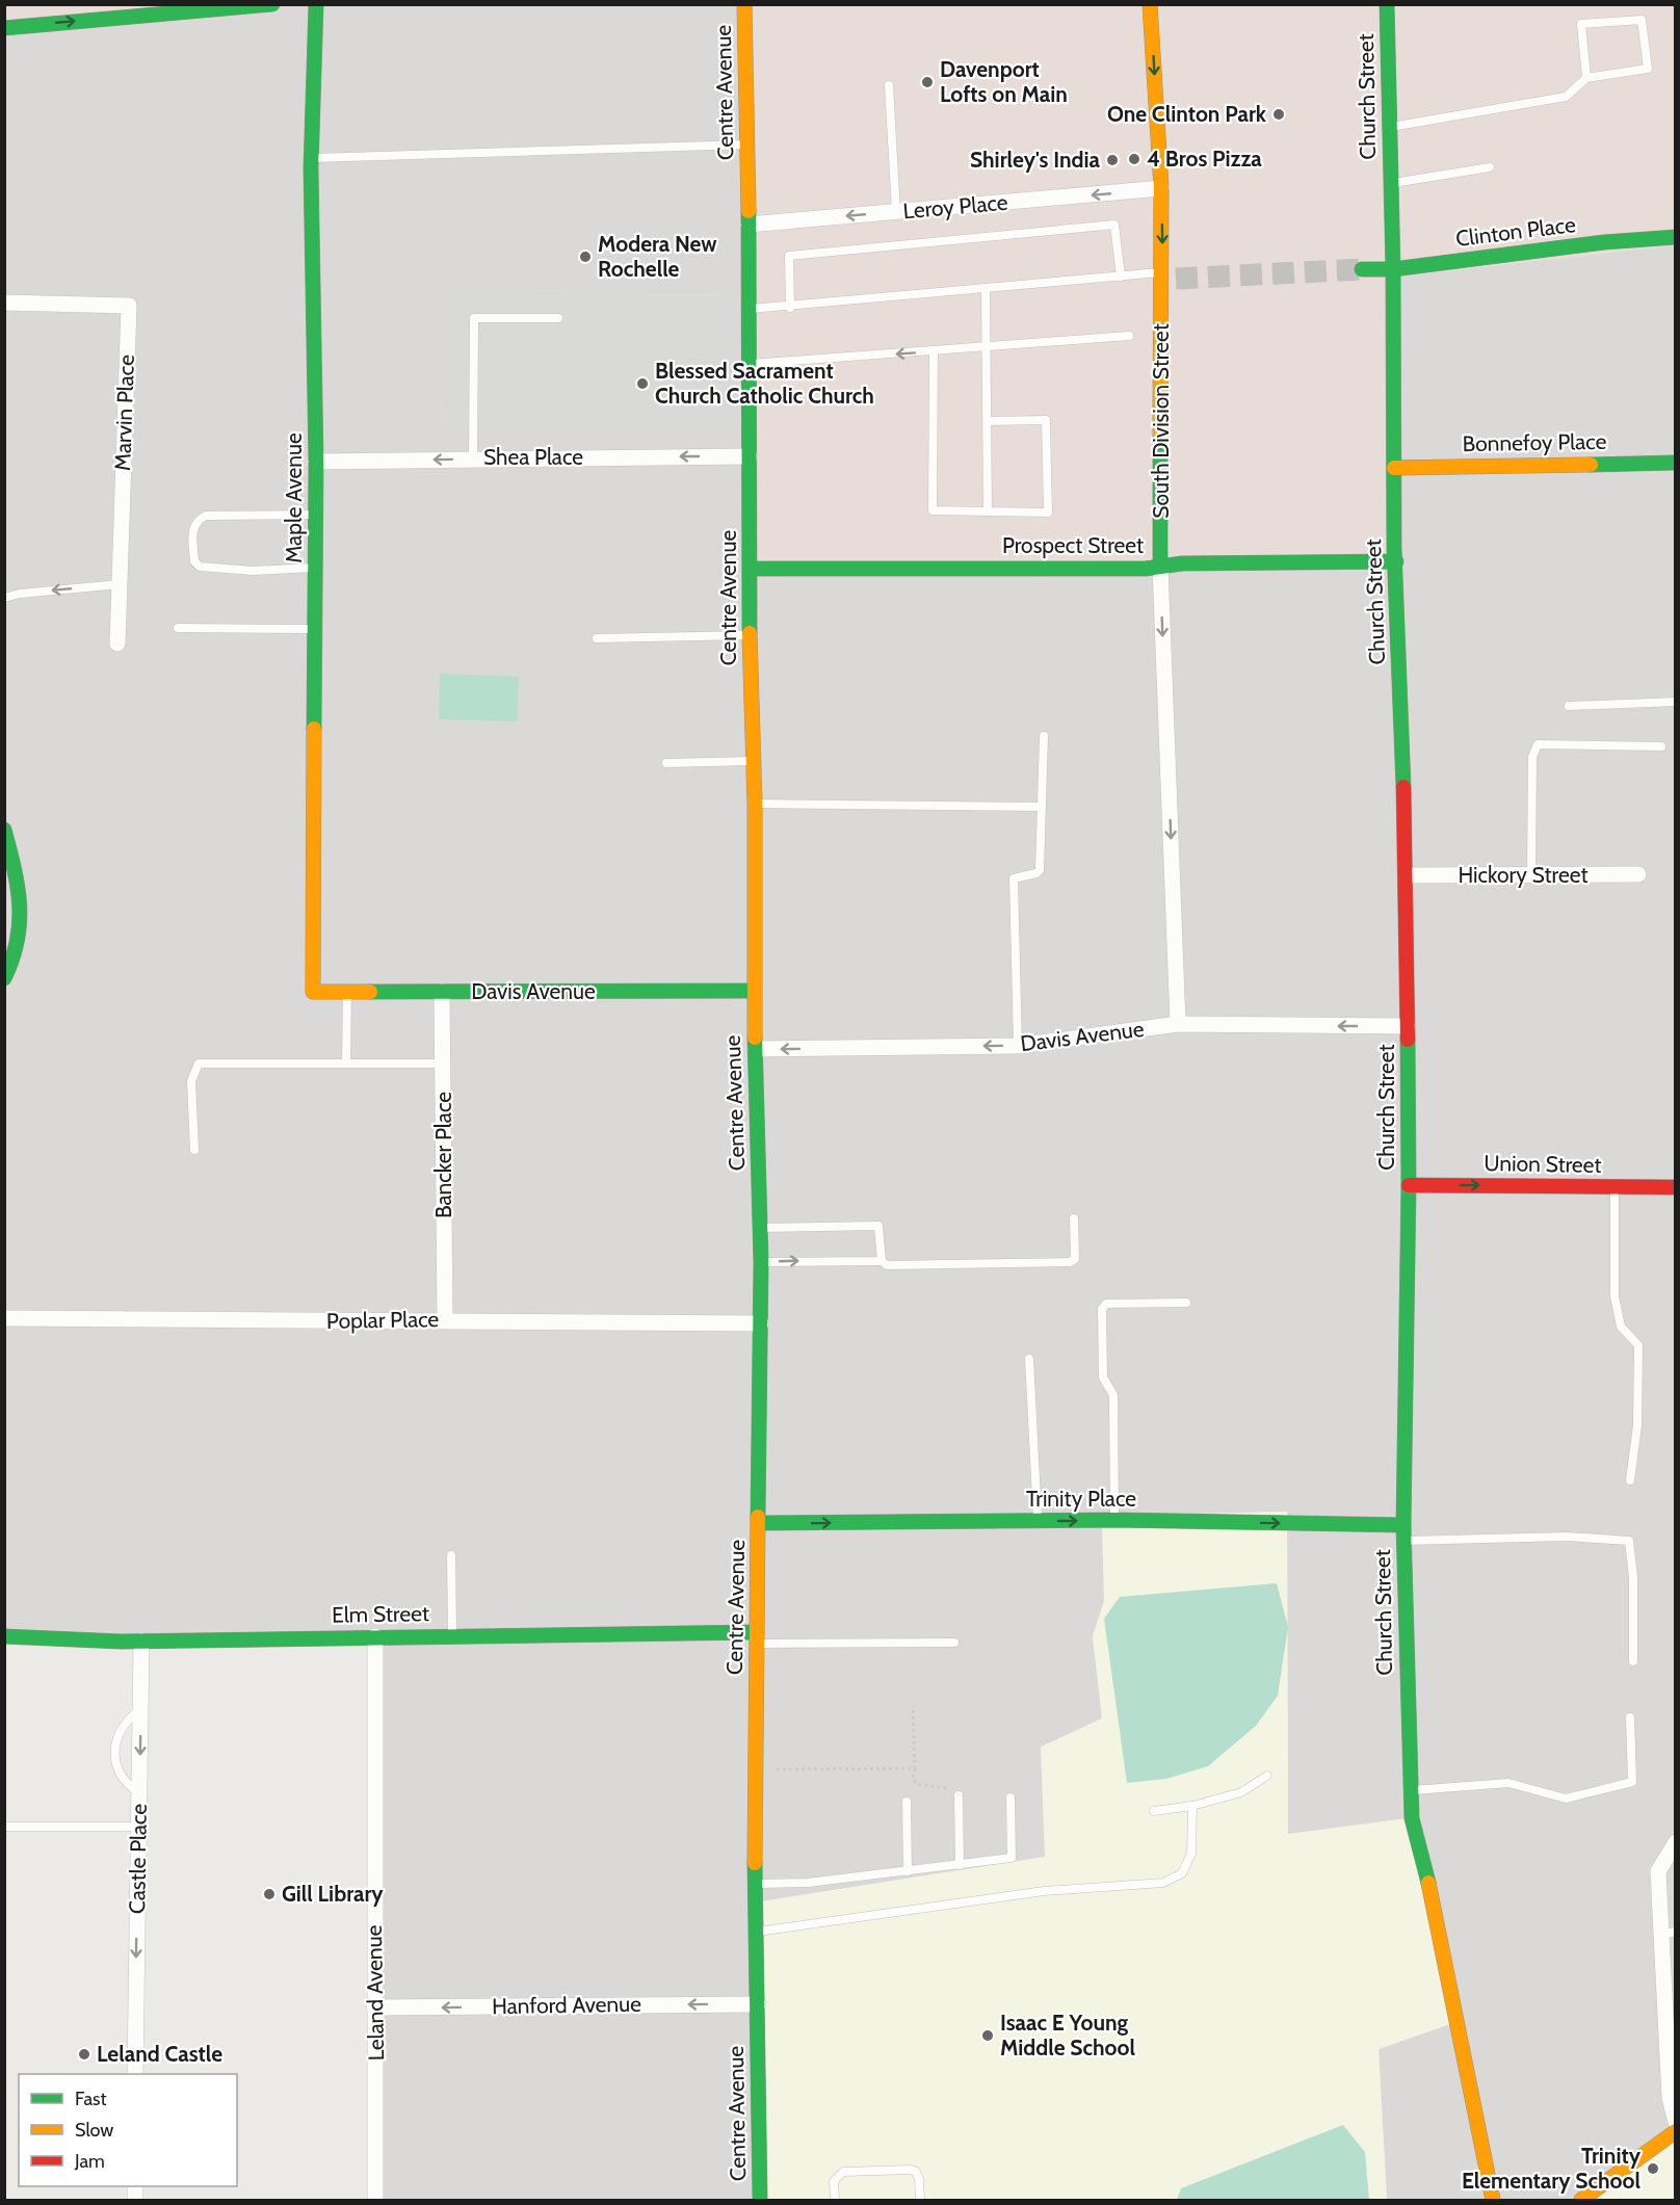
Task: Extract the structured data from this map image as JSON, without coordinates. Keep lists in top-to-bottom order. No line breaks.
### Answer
{"streets":{"street":["Centre Avenue","Church Street","Leroy Place","Clinton Place","Marvin Place","South Division Street","Bonnefoy Place","Shea Place","Maple Avenue","Prospect Street","Hickory Street","Davis Avenue","Bancker Place","Union Street","Poplar Place","Trinity Place","Elm Street","Castle Place","Leland Avenue","Hanford Avenue"]},"crossings":[["Centre Avenue","Leroy Place"],["Centre Avenue","Shea Place"],["Centre Avenue","Prospect Street"],["Centre Avenue","Davis Avenue"],["Centre Avenue","Poplar Place"],["Centre Avenue","Trinity Place"],["Centre Avenue","Elm Street"],["Centre Avenue","Hanford Avenue"],["Church Street","Clinton Place"],["Church Street","Bonnefoy Place"],["Church Street","Prospect Street"],["Church Street","Hickory Street"],["Church Street","Davis Avenue"],["Church Street","Union Street"],["Church Street","Trinity Place"],["Leroy Place","South Division Street"],["South Division Street","Prospect Street"],["South Division Street","Davis Avenue"],["Shea Place","Maple Avenue"],["Maple Avenue","Davis Avenue"],["Davis Avenue","Bancker Place"],["Bancker Place","Poplar Place"],["Elm Street","Castle Place"],["Elm Street","Leland Avenue"],["Leland Avenue","Hanford Avenue"]],"one_way":["Leroy Place","South Division Street","Shea Place","Davis Avenue","Union Street","Trinity Place","Castle Place","Hanford Avenue"],"places":["Davenport Lofts on Main","One Clinton Park","4 Bros Pizza","Shirley's India","Modera New Rochelle","Blessed Sacrament Church Catholic Church","Gill Library","Isaac E Young Middle School","Leland Castle","Trinity Elementary School"],"legend":["Fast","Slow","Jam"]}
